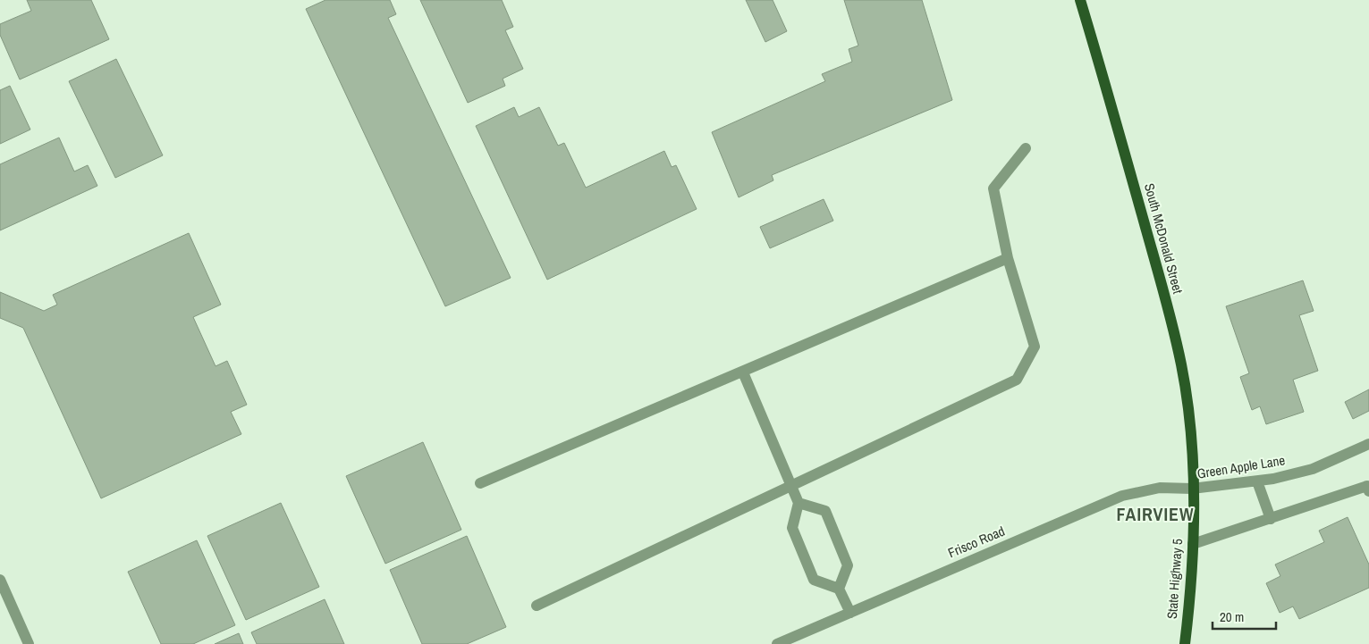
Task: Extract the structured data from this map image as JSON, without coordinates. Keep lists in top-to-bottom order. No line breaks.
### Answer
{"streets":{"main road":["South McDonald Street","State Highway 5"],"street":["Green Apple Lane","Frisco Road"]},"crossings":[["South McDonald Street","Green Apple Lane"],["South McDonald Street","Frisco Road"],["South McDonald Street","State Highway 5"],["Green Apple Lane","Frisco Road"],["Green Apple Lane","State Highway 5"],["Frisco Road","State Highway 5"]],"districts":["FAIRVIEW"],"scale_bar":"20 m"}
